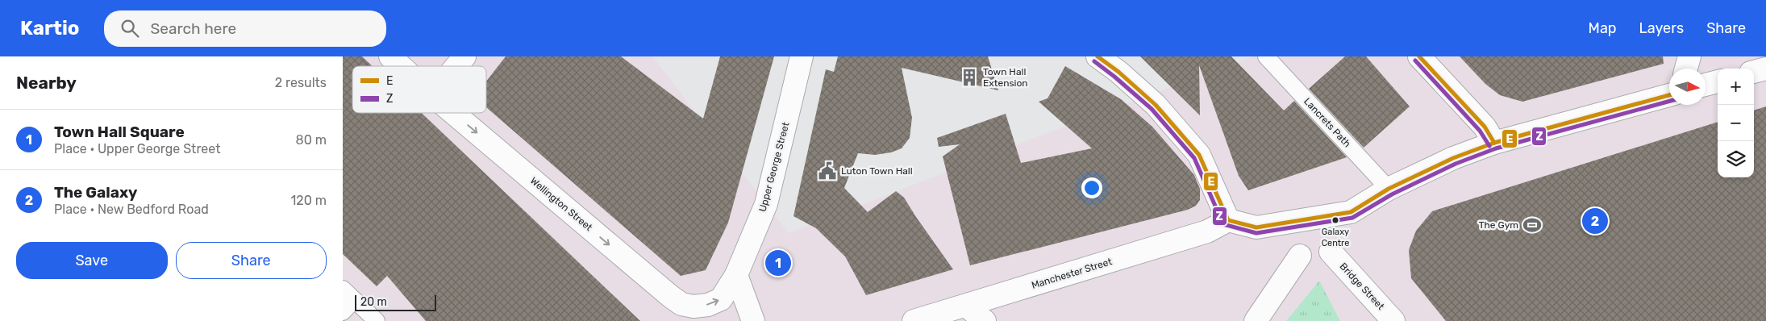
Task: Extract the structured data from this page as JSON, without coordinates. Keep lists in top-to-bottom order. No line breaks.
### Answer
{"streets":{"street":["Upper George Street","Wellington Street","Manchester Street","Bridge Street"],"lane":["Lancrets Path"]},"crossings":[["Upper George Street","Wellington Street"]],"one_way":["Wellington Street"],"places":{"building":["Town Hall Extension"],"public building":["Luton Town Hall"],"other":["Galaxy Centre"],"sports":["The Gym"]},"lines":["transit line E","transit line Z"],"legend":["E","Z"],"scale_bar":"20 m","north":"right","page":{"header":"Kartio","search":"Search here","nav":["Map","Layers","Share"],"heading":["Nearby","2 results"],"map_buttons":["+","−"],"list":[{"mark":"1","name":"Town Hall Square","note":"Place · Upper George Street","value":"80 m"},{"mark":"2","name":"The Galaxy","note":"Place · New Bedford Road","value":"120 m"}],"pins":["2","1"],"buttons":["Save","Share"],"scale":"20 m"}}
